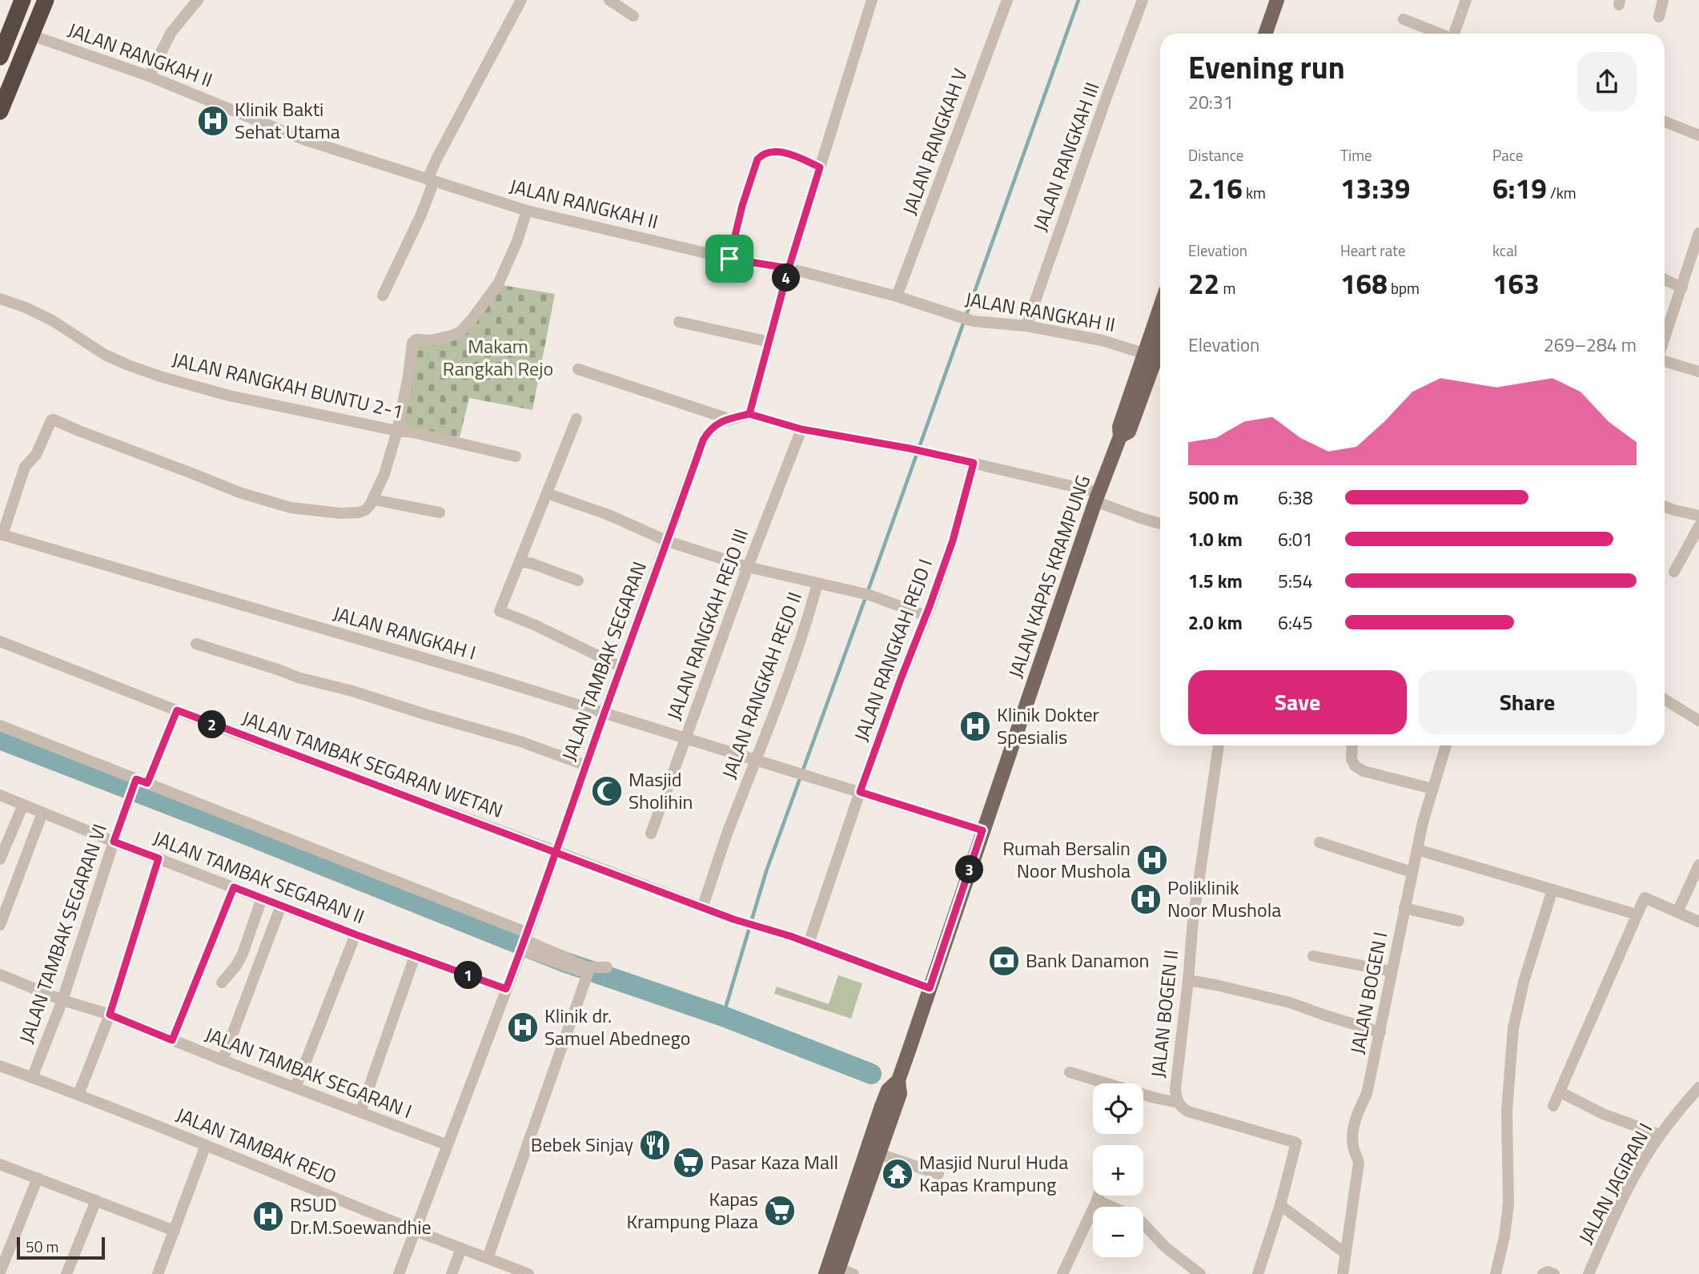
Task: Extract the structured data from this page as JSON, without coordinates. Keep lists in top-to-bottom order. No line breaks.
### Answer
{"streets":{"main road":["JALAN KAPAS KRAMPUNG"],"street":["JALAN RANGKAH II","JALAN RANGKAH V","JALAN RANGKAH III","JALAN RANGKAH BUNTU 2-1","JALAN RANGKAH REJO III","JALAN RANGKAH I","JALAN RANGKAH REJO I","JALAN TAMBAK SEGARAN","JALAN RANGKAH REJO II","JALAN TAMBAK SEGARAN WETAN","JALAN TAMBAK SEGARAN II","JALAN TAMBAK SEGARAN VI","JALAN BOGEN I","JALAN BOGEN II","JALAN TAMBAK SEGARAN I","JALAN TAMBAK REJO","JALAN JAGIRAN I"]},"crossings":[["JALAN RANGKAH II","JALAN RANGKAH V"],["JALAN RANGKAH II","JALAN RANGKAH III"],["JALAN RANGKAH II","JALAN KAPAS KRAMPUNG"],["JALAN RANGKAH REJO III","JALAN RANGKAH I"],["JALAN RANGKAH I","JALAN RANGKAH REJO I"],["JALAN RANGKAH I","JALAN TAMBAK SEGARAN"],["JALAN RANGKAH I","JALAN RANGKAH REJO II"],["JALAN RANGKAH REJO I","JALAN RANGKAH REJO II"],["JALAN RANGKAH REJO I","JALAN TAMBAK SEGARAN WETAN"],["JALAN TAMBAK SEGARAN","JALAN TAMBAK SEGARAN WETAN"],["JALAN TAMBAK SEGARAN","JALAN TAMBAK SEGARAN II"],["JALAN TAMBAK SEGARAN","JALAN TAMBAK SEGARAN I"],["JALAN TAMBAK SEGARAN","JALAN TAMBAK REJO"],["JALAN RANGKAH REJO II","JALAN TAMBAK SEGARAN WETAN"],["JALAN TAMBAK SEGARAN WETAN","JALAN TAMBAK SEGARAN VI"],["JALAN TAMBAK SEGARAN II","JALAN TAMBAK SEGARAN VI"],["JALAN TAMBAK SEGARAN VI","JALAN TAMBAK SEGARAN I"],["JALAN TAMBAK SEGARAN VI","JALAN TAMBAK REJO"]],"parks":["Makam Rangkah Rejo"],"places":{"hospital":["Klinik Bakti Sehat Utama","Klinik Dokter Spesialis","Rumah Bersalin Noor Mushola","Poliklinik Noor Mushola","Klinik dr. Samuel Abednego","RSUD Dr.M.Soewandhie"],"mosque":["Masjid Sholihin"],"bank":["Bank Danamon"],"restaurant":["Bebek Sinjay"],"supermarket":["Pasar Kaza Mall","Kapas Krampung Plaza"],"temple":["Masjid Nurul Huda Kapas Krampung"]},"scale_bar":"50 m","page":{"heading":["Evening run","20:31"],"stats":[["Distance","2.16 km"],["Time","13:39"],["Pace","6:19 /km"],["Elevation","22 m"],["Heart rate","168 bpm"],["kcal","163"]],"pins":["4","2","3","1"],"chart":["Elevation","269–284 m"],"list":[{"name":"500 m","note":"6:38"},{"name":"1.0 km","note":"6:01"},{"name":"1.5 km","note":"5:54"},{"name":"2.0 km","note":"6:45"}],"buttons":["Save","Share"],"map_buttons":["+","−"],"scale":"50 m"}}
